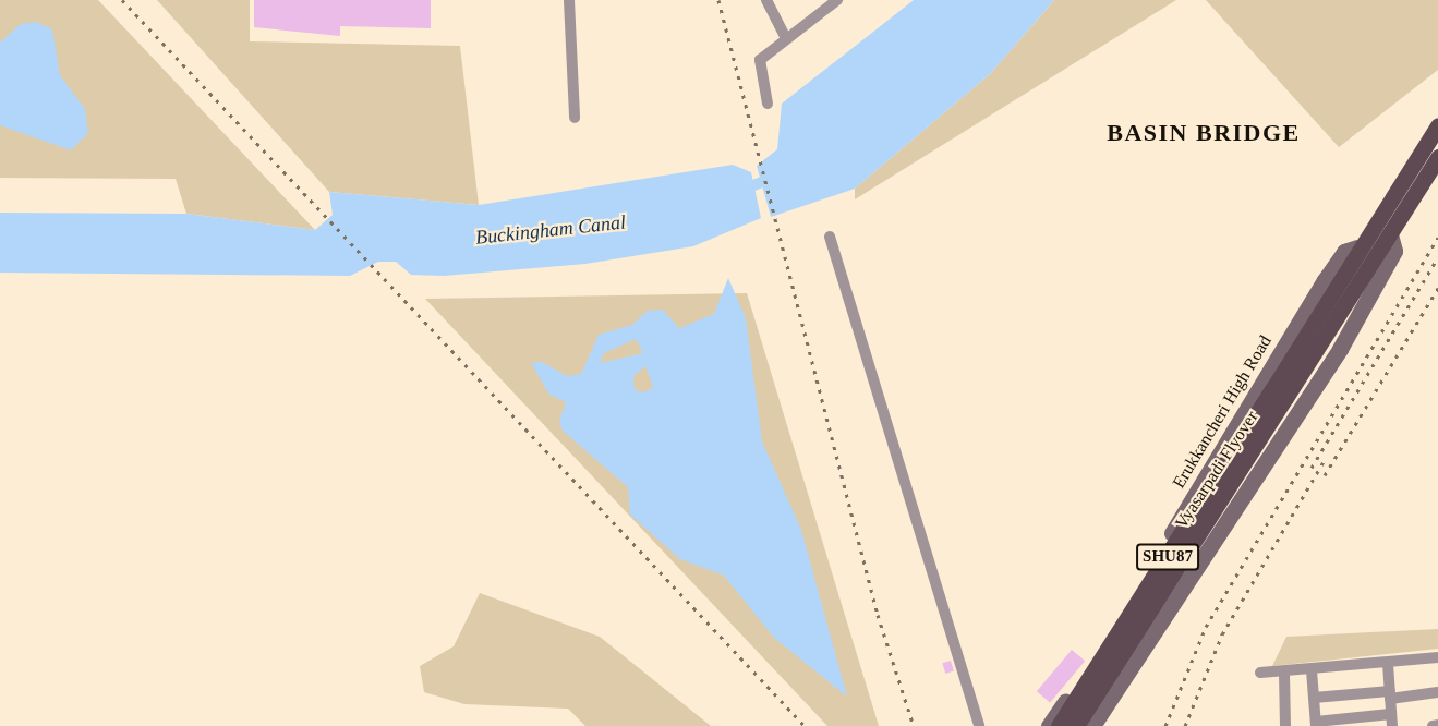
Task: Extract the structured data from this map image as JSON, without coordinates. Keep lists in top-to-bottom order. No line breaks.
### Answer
{"streets":{"main road":["Erukkancheri High Road","Vyasarpadi Flyover","SHU87"]},"crossings":[["Erukkancheri High Road","Vyasarpadi Flyover"],["Vyasarpadi Flyover","SHU87"]],"districts":["BASIN BRIDGE"],"water":["Buckingham Canal"]}
